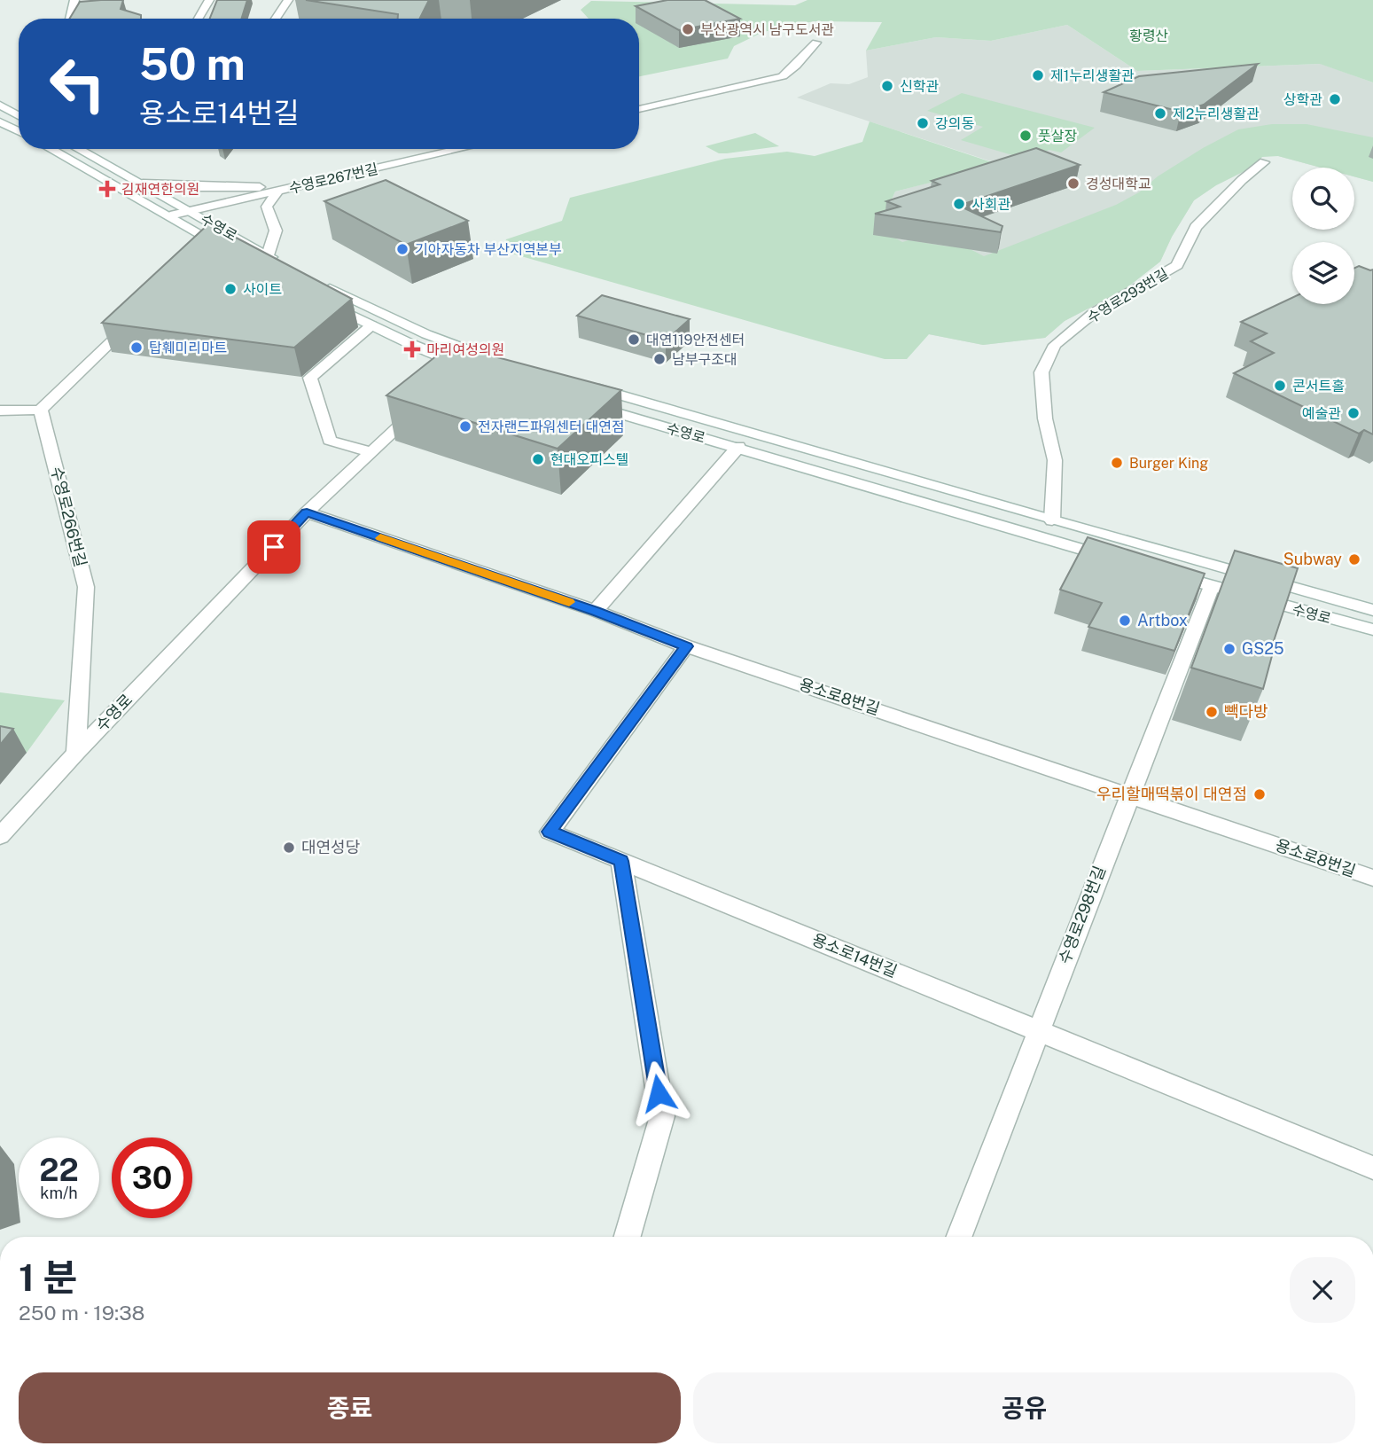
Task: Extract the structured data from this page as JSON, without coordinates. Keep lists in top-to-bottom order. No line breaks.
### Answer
{"streets":{"street":["수영로267번길","수영로","수영로293번길","수영로266번길","용소로8번길","수영로298번길","용소로14번길"]},"crossings":[["수영로267번길","수영로"],["수영로","수영로293번길"],["수영로","수영로266번길"],["수영로","용소로8번길"],["수영로","수영로298번길"],["용소로8번길","수영로298번길"],["용소로8번길","용소로14번길"],["수영로298번길","용소로14번길"]],"parks":["황령산"],"places":{"other":["부산광역시 남구도서관","제1누리생활관","신학관","상학관","제2누리생활관","강의동","풋살장","경성대학교","사회관","기아자동차 부산지역본부","사이트","대연119안전센터","탑훼미리마트","남부구조대","콘서트홀","예술관","전자랜드파워센터 대연점","현대오피스텔","Burger King","Subway","Artbox","GS25","빽다방","우리할매떡볶이 대연점","대연성당"],"health":["김재연한의원","마리여성의원"]},"page":{"turn":["50 m","용소로14번길"],"speed":"22 km/h","limit":"30","heading":["1 분","250 m · 19:38"],"buttons":["종료","공유"]}}
